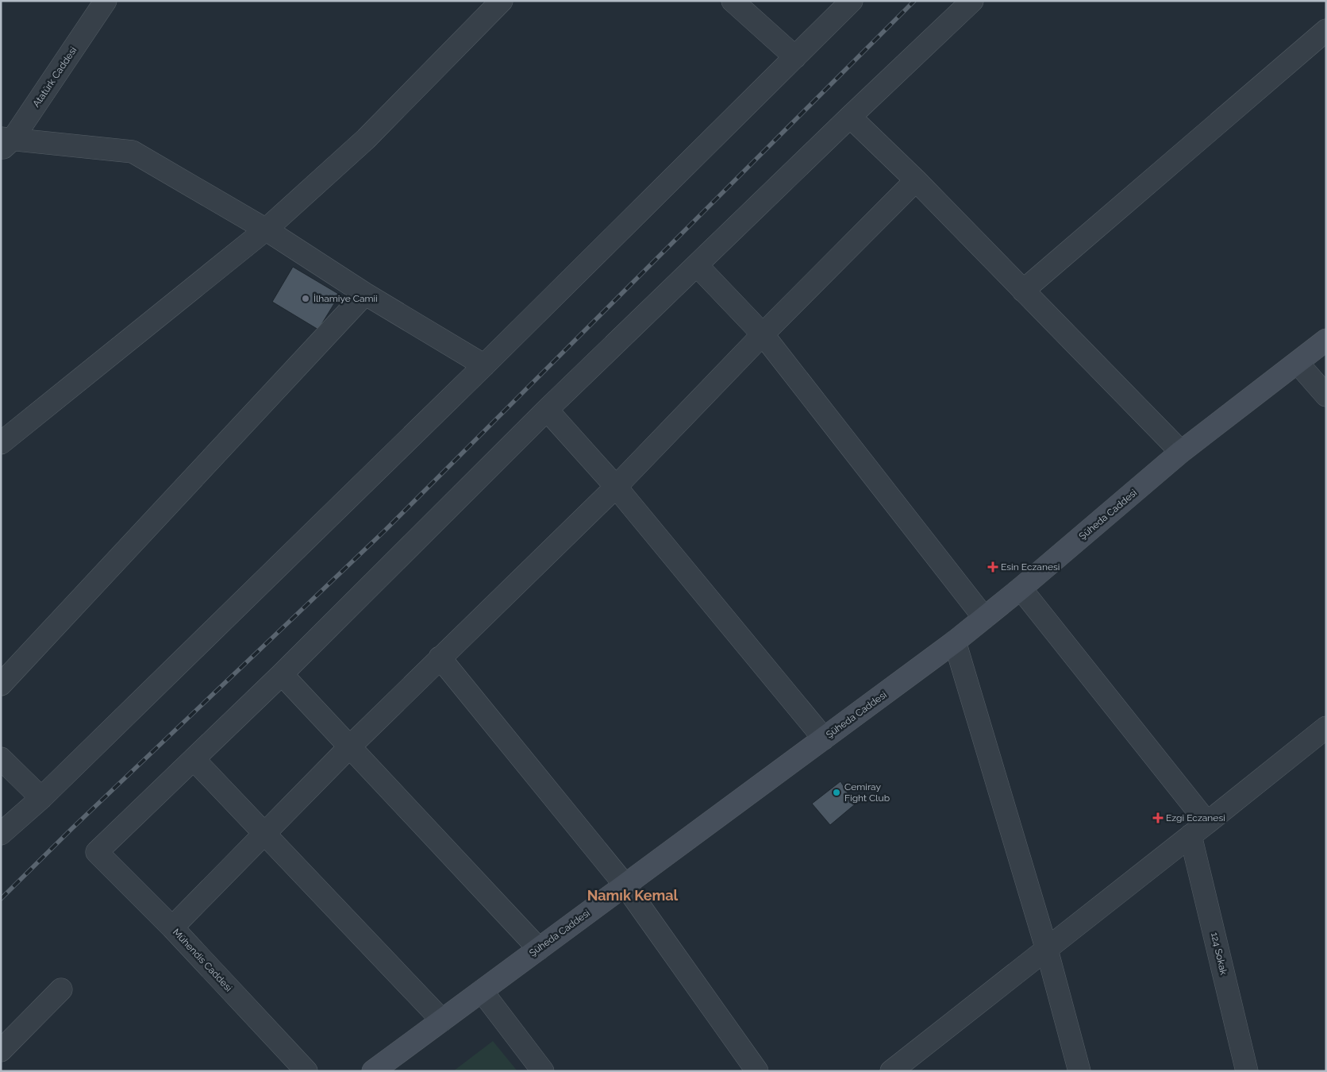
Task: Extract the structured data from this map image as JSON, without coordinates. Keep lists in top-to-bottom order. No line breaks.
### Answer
{"streets":{"main road":["Şüheda Caddesi"],"street":["Atatürk Caddesi","124 Sokak","Mühendis Caddesi"]},"districts":["Namık Kemal"],"places":{"other":["İlhamiye Camii","Cemiray Fight Club"],"health":["Esin Eczanesi","Ezgi Eczanesi"]}}
